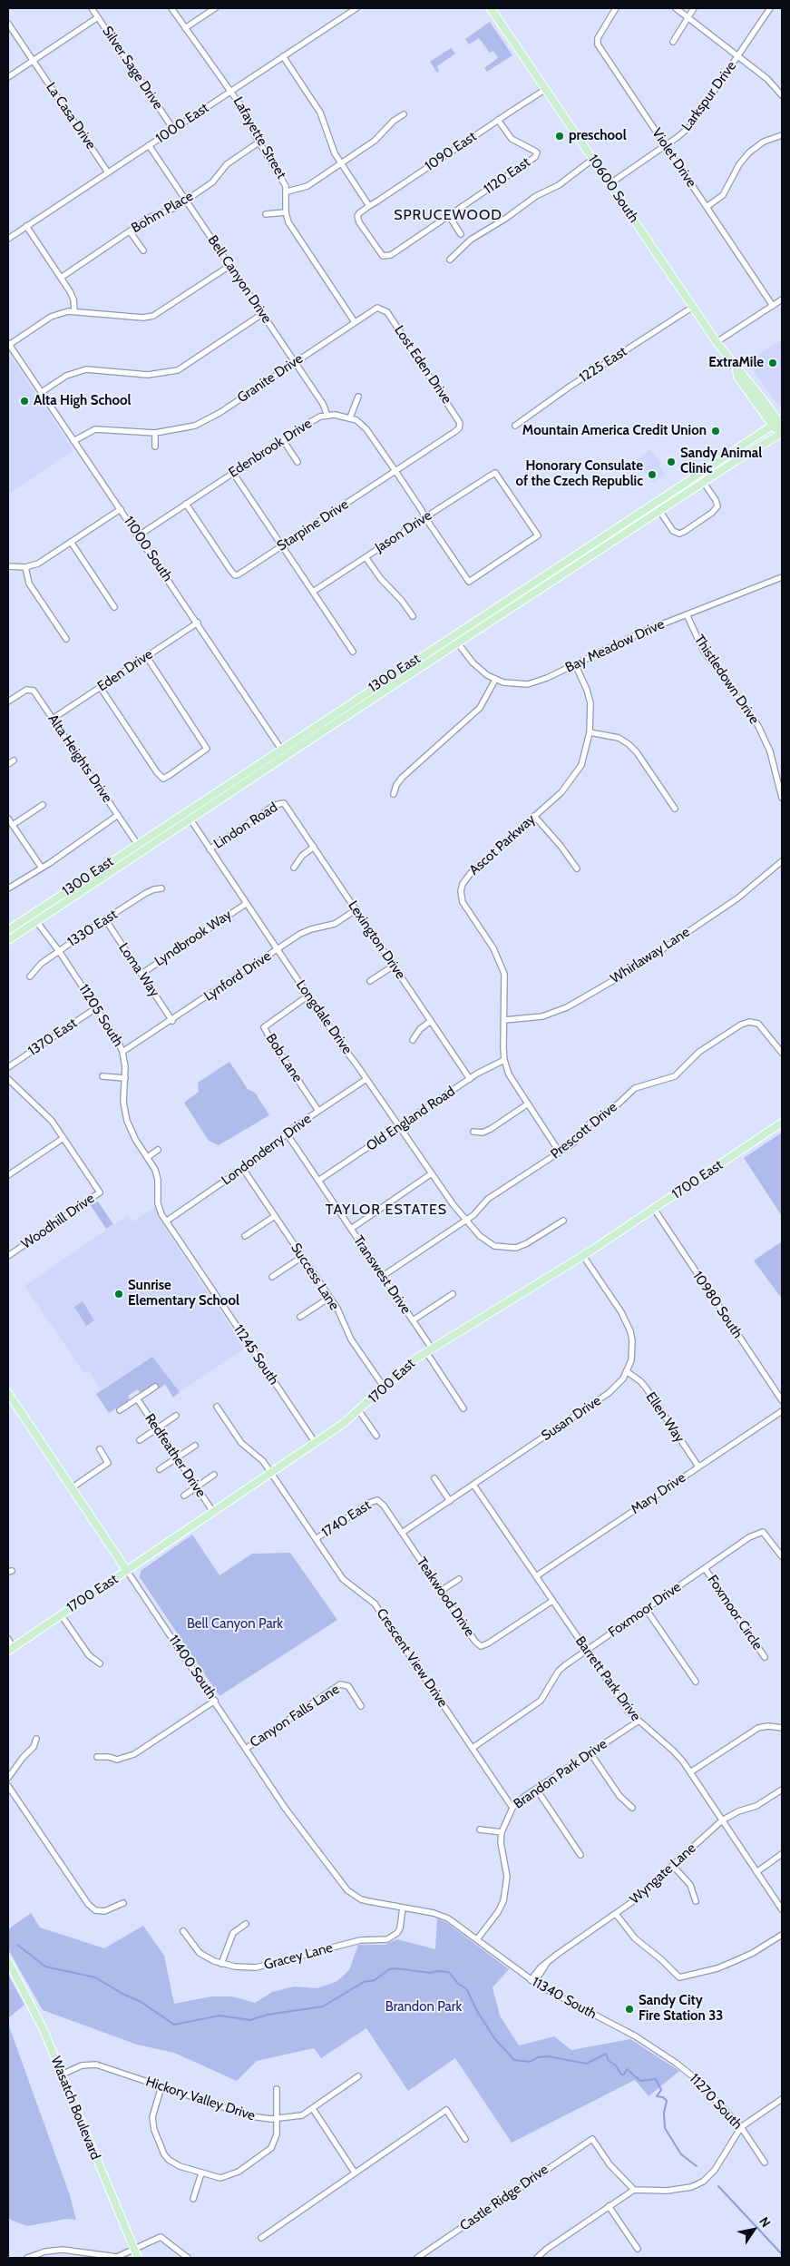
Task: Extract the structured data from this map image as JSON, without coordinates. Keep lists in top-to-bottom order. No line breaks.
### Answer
{"streets":{"main road":["10600 South","1300 East","1700 East","11400 South","Wasatch Boulevard"],"street":["Silver Sage Drive","Larkspur Drive","La Casa Drive","1000 East","Lafayette Street","1090 East","Violet Drive","1120 East","Bohm Place","Bell Canyon Drive","Lost Eden Drive","1225 East","Granite Drive","Edenbrook Drive","Starpine Drive","Jason Drive","11000 South","Bay Meadow Drive","Eden Drive","Thistledown Drive","Alta Heights Drive","Lindon Road","Ascot Parkway","1330 East","Lyndbrook Way","Lexington Drive","Whirlaway Lane","Loma Way","Lynford Drive","11205 South","Longdale Drive","1370 East","Bob Lane","Old England Road","Prescott Drive","Londonderry Drive","Woodhill Drive","Transwest Drive","Success Lane","10980 South","11245 South","Ellen Way","Susan Drive","Redfeather Drive","Mary Drive","1740 East","Teakwood Drive","Foxmoor Drive","Foxmoor Circle","Crescent View Drive","Barrett Park Drive","Canyon Falls Lane","Brandon Park Drive","Wyngate Lane","Gracey Lane","11340 South","Hickory Valley Drive","11270 South","Castle Ridge Drive"]},"crossings":[["Silver Sage Drive","1000 East"],["Larkspur Drive","Violet Drive"],["Larkspur Drive","10600 South"],["La Casa Drive","1000 East"],["1000 East","Lafayette Street"],["1000 East","Bell Canyon Drive"],["Lafayette Street","Bohm Place"],["Lafayette Street","Granite Drive"],["1090 East","1120 East"],["1090 East","10600 South"],["10600 South","1225 East"],["10600 South","1300 East"],["Bohm Place","Bell Canyon Drive"],["Bell Canyon Drive","Granite Drive"],["Bell Canyon Drive","Edenbrook Drive"],["Lost Eden Drive","Granite Drive"],["Lost Eden Drive","Starpine Drive"],["Granite Drive","11000 South"],["Edenbrook Drive","Starpine Drive"],["Edenbrook Drive","11000 South"],["11000 South","Eden Drive"],["11000 South","1300 East"],["Bay Meadow Drive","1300 East"],["Bay Meadow Drive","Thistledown Drive"],["Bay Meadow Drive","Ascot Parkway"],["Eden Drive","Alta Heights Drive"],["1300 East","Alta Heights Drive"],["1300 East","11205 South"],["1300 East","Longdale Drive"],["Lindon Road","Lexington Drive"],["Lindon Road","Longdale Drive"],["Ascot Parkway","Whirlaway Lane"],["Ascot Parkway","Old England Road"],["Ascot Parkway","Prescott Drive"],["1330 East","Loma Way"],["1330 East","11205 South"],["Lyndbrook Way","Loma Way"],["Lyndbrook Way","Longdale Drive"],["Lexington Drive","Lynford Drive"],["Lexington Drive","Old England Road"],["Loma Way","Lynford Drive"],["Lynford Drive","11205 South"],["Lynford Drive","Longdale Drive"],["11205 South","1370 East"],["11205 South","Londonderry Drive"],["11205 South","11245 South"],["Longdale Drive","Bob Lane"],["Longdale Drive","Old England Road"],["Longdale Drive","Prescott Drive"],["Longdale Drive","Londonderry Drive"],["Bob Lane","Londonderry Drive"],["Old England Road","Transwest Drive"],["Prescott Drive","Transwest Drive"],["Londonderry Drive","Transwest Drive"],["Londonderry Drive","Success Lane"],["Londonderry Drive","11245 South"],["1700 East","Transwest Drive"],["1700 East","Success Lane"],["1700 East","10980 South"],["1700 East","11245 South"],["1700 East","Redfeather Drive"],["1700 East","Crescent View Drive"],["1700 East","11400 South"],["Ellen Way","Susan Drive"],["Ellen Way","Mary Drive"],["Susan Drive","Teakwood Drive"],["Susan Drive","Barrett Park Drive"],["Mary Drive","Barrett Park Drive"],["1740 East","Teakwood Drive"],["1740 East","Crescent View Drive"],["Teakwood Drive","Barrett Park Drive"],["Foxmoor Drive","Foxmoor Circle"],["Foxmoor Drive","Crescent View Drive"],["Foxmoor Drive","Barrett Park Drive"],["Crescent View Drive","Brandon Park Drive"],["11400 South","Canyon Falls Lane"],["11400 South","Gracey Lane"],["11400 South","11340 South"],["Barrett Park Drive","Brandon Park Drive"],["Barrett Park Drive","Wyngate Lane"],["Brandon Park Drive","11340 South"],["Wyngate Lane","11340 South"],["Gracey Lane","11340 South"],["11340 South","11270 South"],["Hickory Valley Drive","Wasatch Boulevard"]],"districts":["SPRUCEWOOD","TAYLOR ESTATES"],"parks":["Bell Canyon Park","Brandon Park"],"places":["preschool","ExtraMile","Alta High School","Mountain America Credit Union","Sandy Animal Clinic","Honorary Consulate of the Czech Republic","Sunrise Elementary School","Sandy City Fire Station 33"],"north":"top right"}
